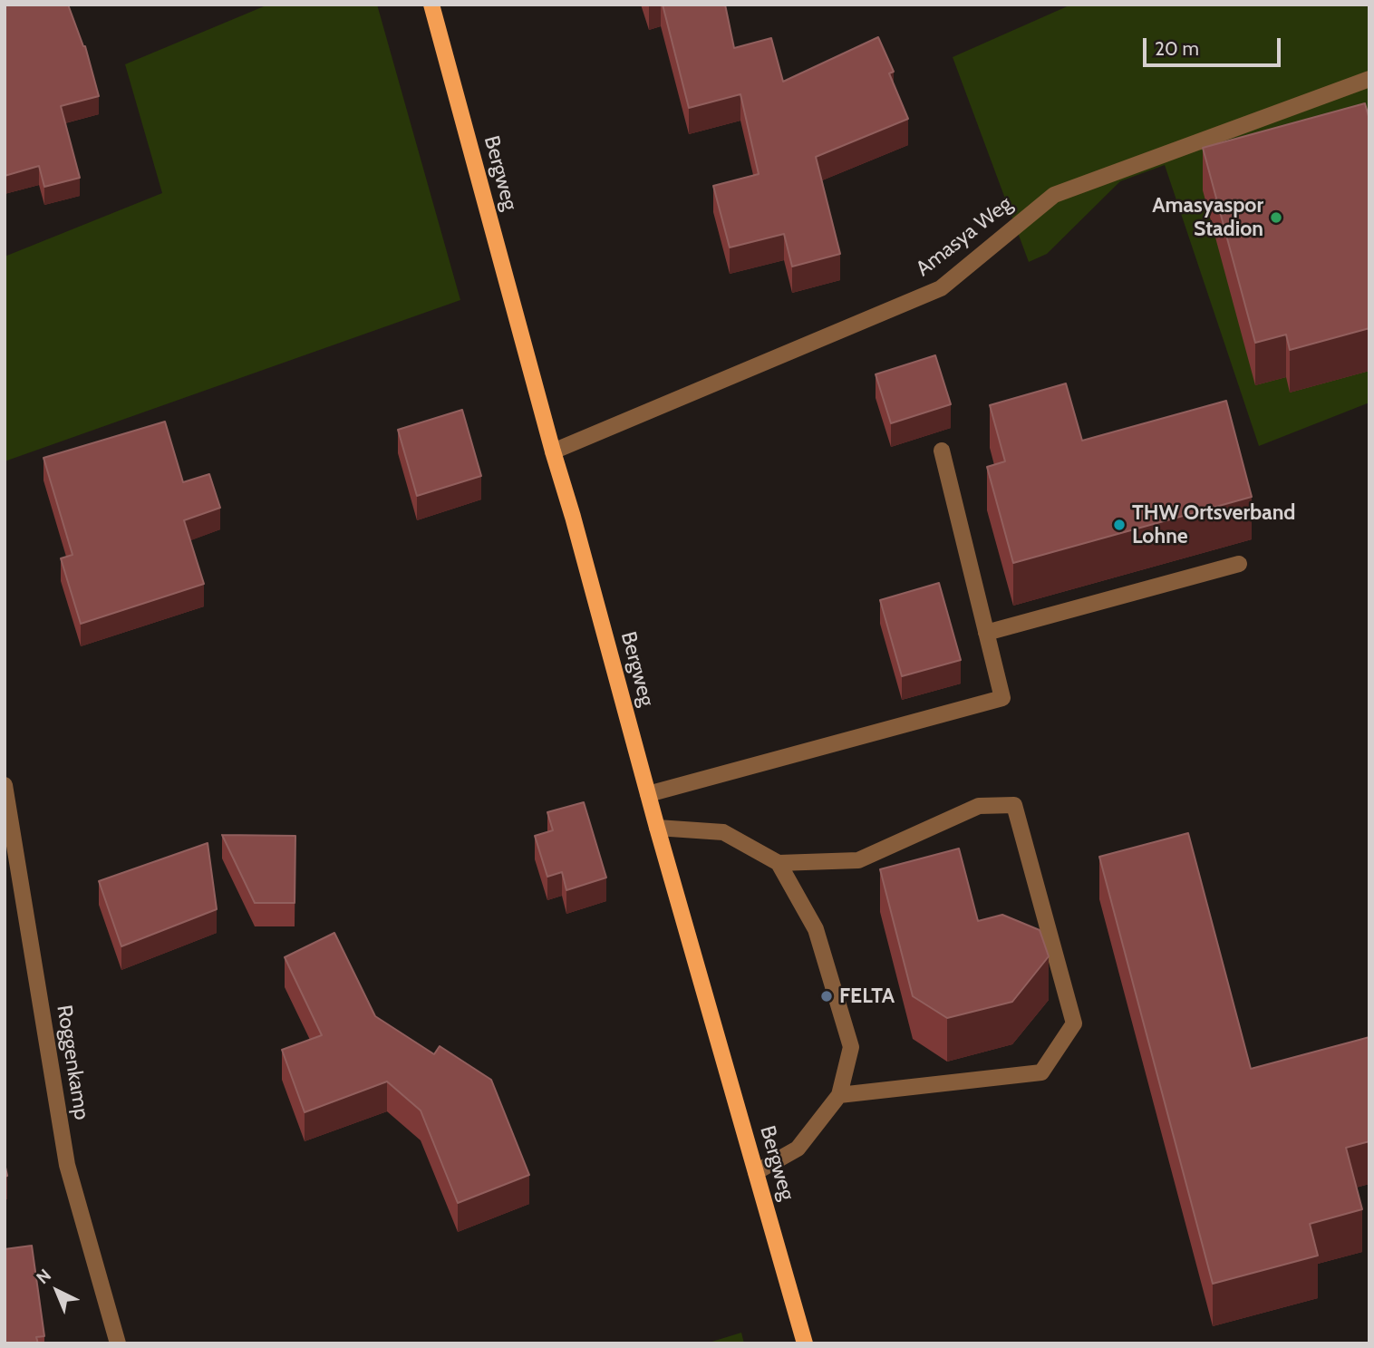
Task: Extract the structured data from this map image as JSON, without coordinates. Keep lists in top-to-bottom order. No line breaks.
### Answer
{"streets":{"main road":["Bergweg"],"street":["Amasya Weg","Roggenkamp"]},"crossings":[["Bergweg","Amasya Weg"]],"places":["Amasyaspor Stadion","THW Ortsverband Lohne","FELTA"],"scale_bar":"20 m","north":"top left"}
